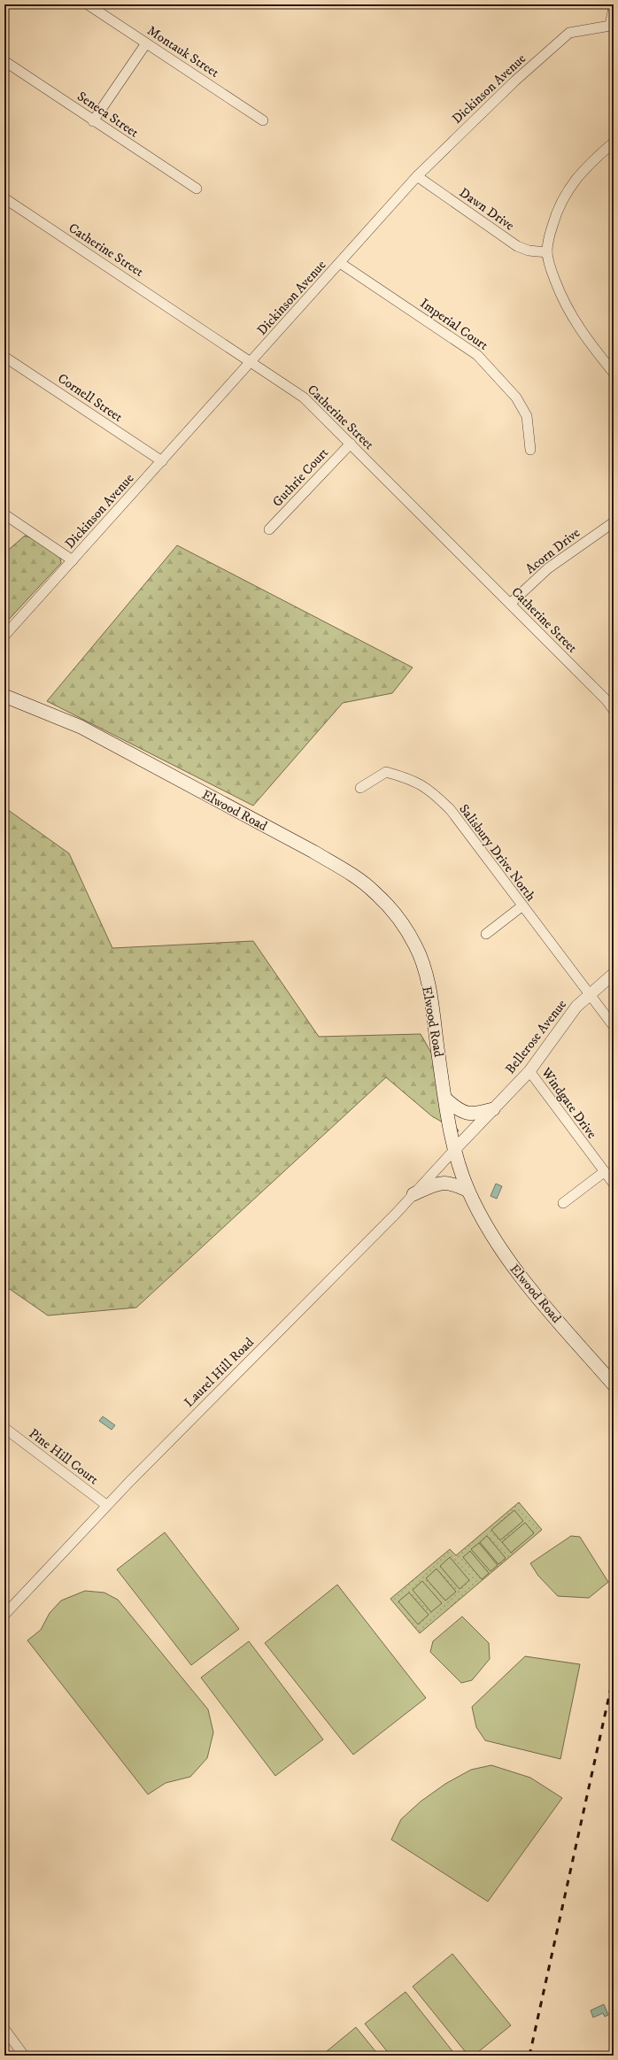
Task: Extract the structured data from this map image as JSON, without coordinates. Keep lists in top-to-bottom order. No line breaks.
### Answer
{"streets":{"main road":["Elwood Road"],"street":["Montauk Street","Dickinson Avenue","Seneca Street","Dawn Drive","Catherine Street","Imperial Court","Cornell Street","Guthrie Court","Acorn Drive","Salisbury Drive North","Bellerose Avenue","Windgate Drive","Laurel Hill Road","Pine Hill Court"]},"crossings":[["Dickinson Avenue","Dawn Drive"],["Dickinson Avenue","Catherine Street"],["Dickinson Avenue","Imperial Court"],["Dickinson Avenue","Cornell Street"],["Catherine Street","Guthrie Court"],["Catherine Street","Acorn Drive"],["Elwood Road","Bellerose Avenue"],["Elwood Road","Laurel Hill Road"],["Salisbury Drive North","Bellerose Avenue"],["Bellerose Avenue","Windgate Drive"],["Bellerose Avenue","Laurel Hill Road"],["Laurel Hill Road","Pine Hill Court"]]}
